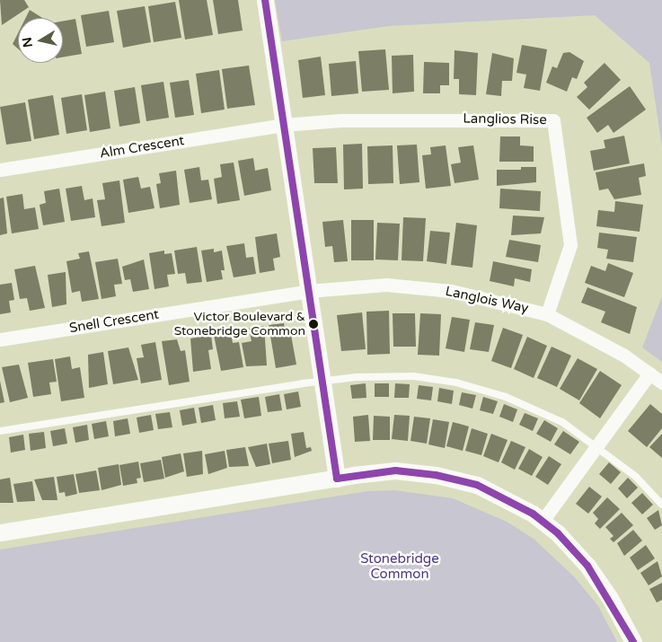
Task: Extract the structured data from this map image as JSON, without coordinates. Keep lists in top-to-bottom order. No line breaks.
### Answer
{"streets":{"street":["Langlios Rise","Alm Crescent","Langlois Way","Snell Crescent"]},"crossings":[["Langlios Rise","Alm Crescent"],["Langlios Rise","Langlois Way"],["Langlois Way","Snell Crescent"]],"parks":["Stonebridge Common"],"places":["Victor Boulevard & Stonebridge Common"],"north":"left"}
